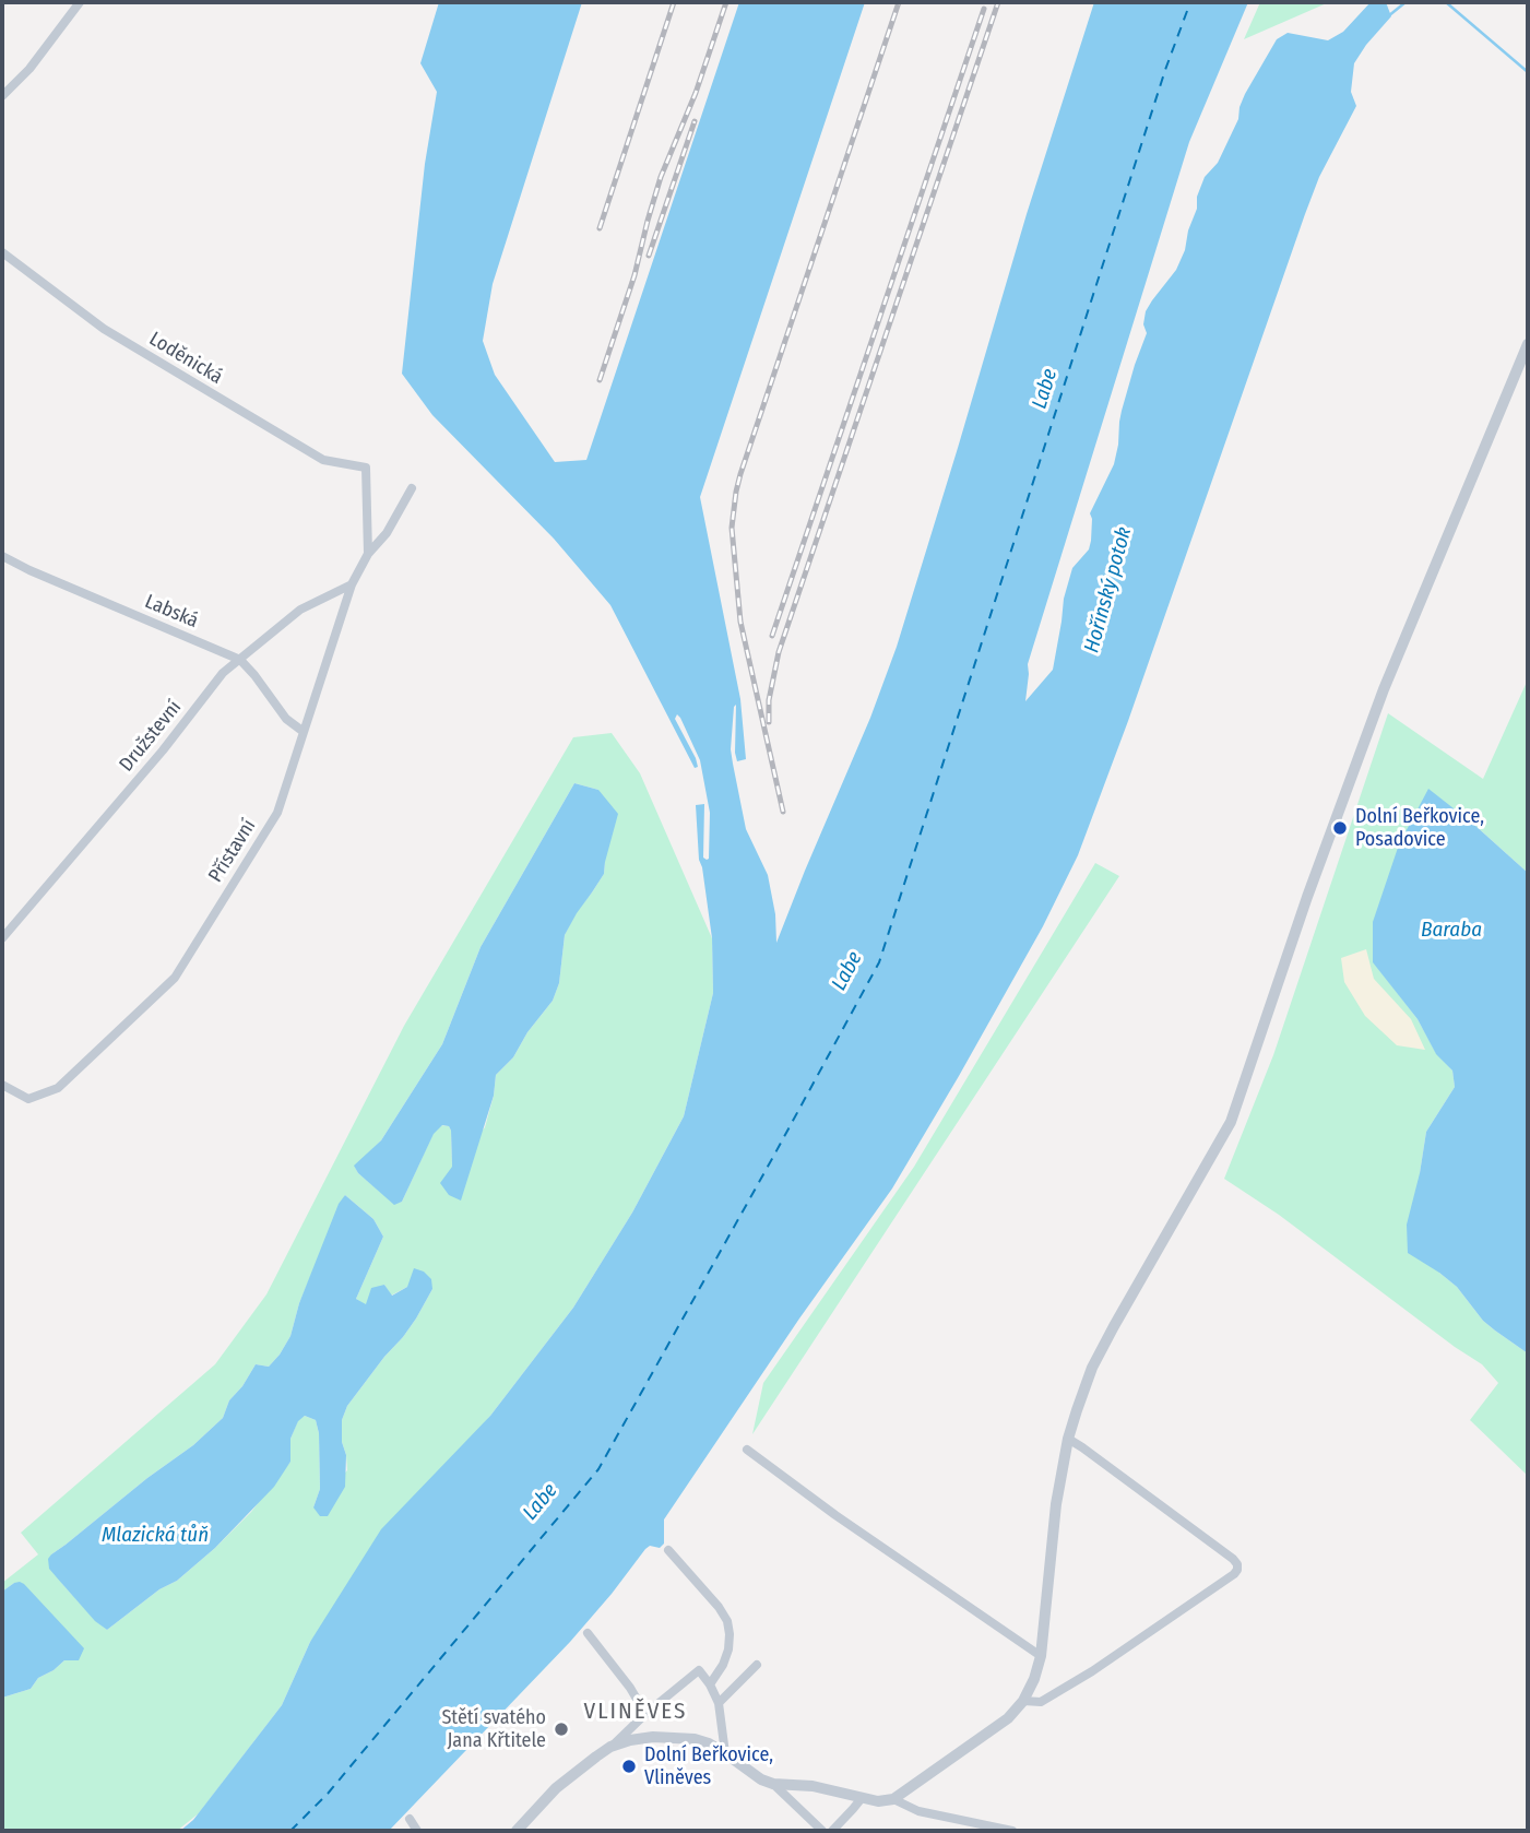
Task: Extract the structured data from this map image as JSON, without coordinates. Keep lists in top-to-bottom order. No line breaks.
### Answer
{"streets":{"street":["Loděnická","Labská","Družstevní","Přístavní"]},"crossings":[["Loděnická","Přístavní"],["Labská","Družstevní"],["Labská","Přístavní"],["Družstevní","Přístavní"]],"districts":["VLINĚVES"],"water":["Labe","Hořínský potok","Baraba","Mlazická tůň"],"places":["Dolní Beřkovice, Posadovice","Stětí svatého Jana Křtitele","Dolní Beřkovice, Vliněves"]}
